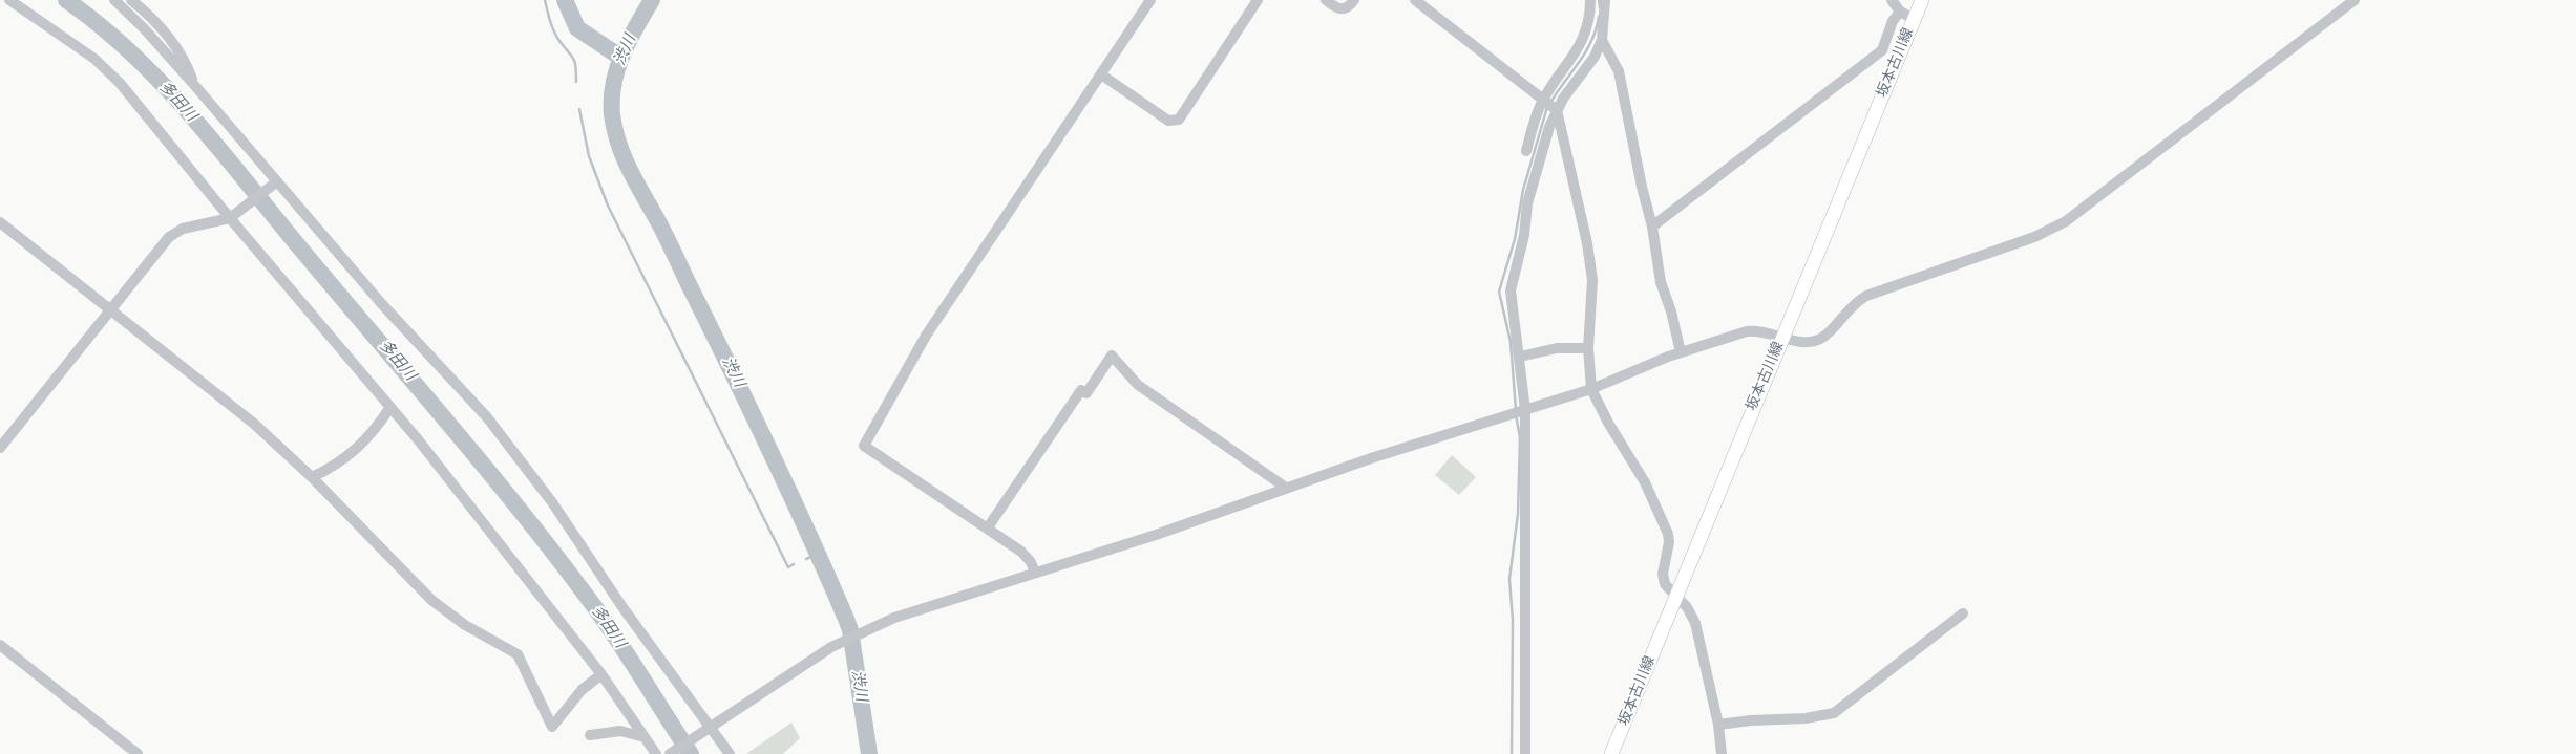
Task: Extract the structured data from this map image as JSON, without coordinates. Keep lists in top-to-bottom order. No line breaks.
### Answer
{"streets":{"main road":["坂本古川線"]},"water":["渋川","多田川"]}
